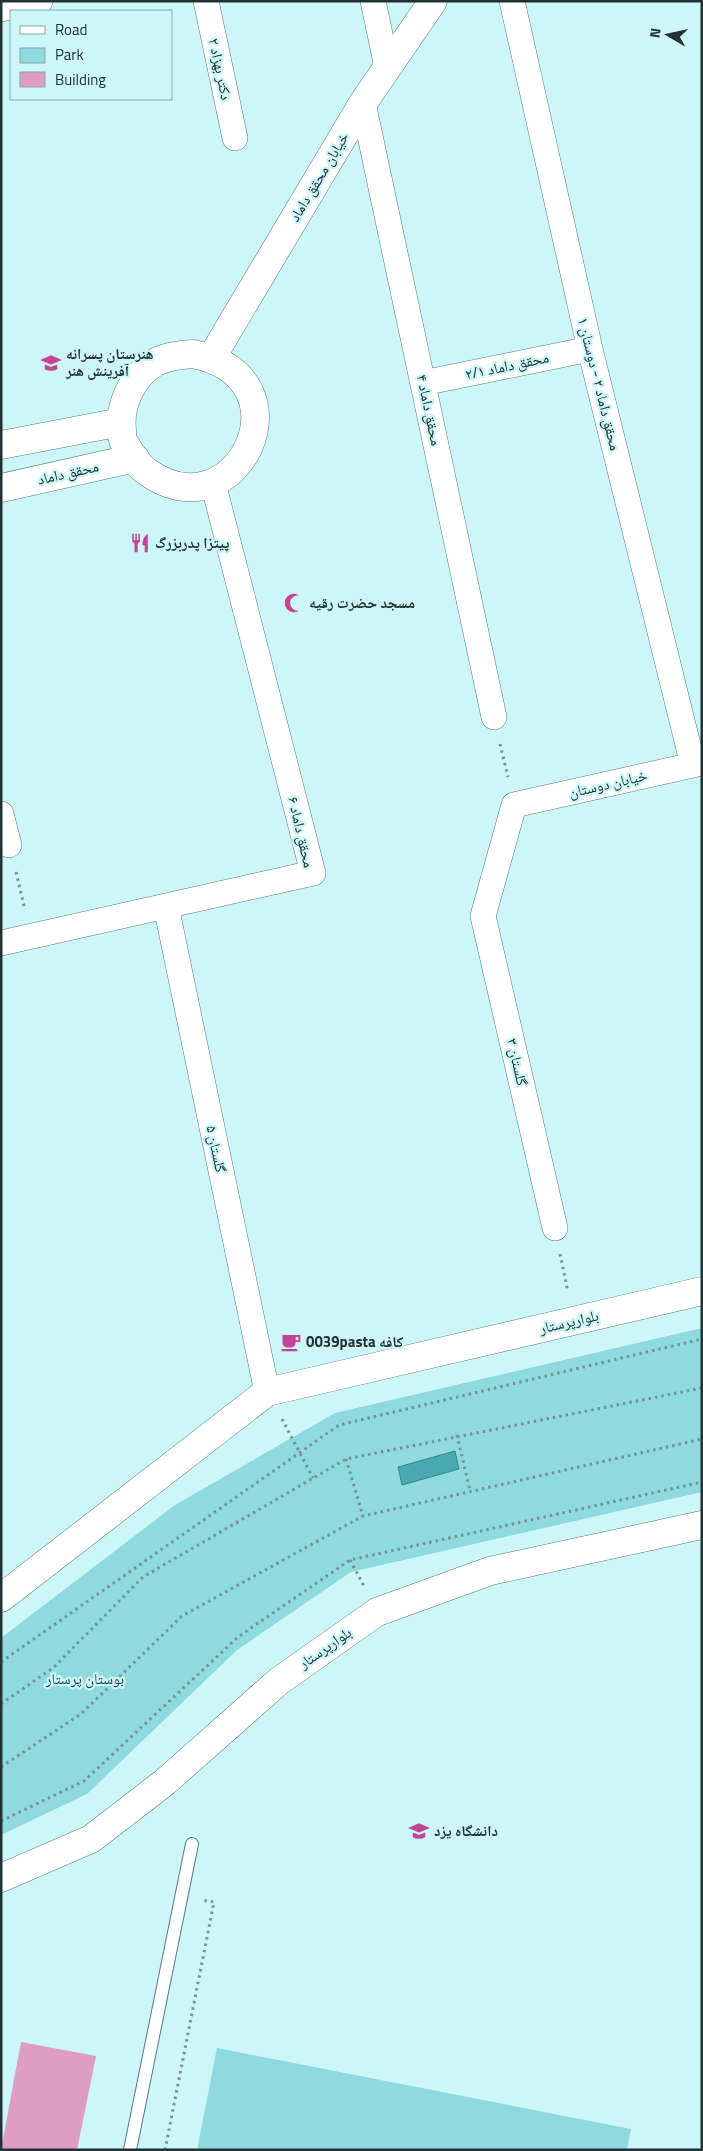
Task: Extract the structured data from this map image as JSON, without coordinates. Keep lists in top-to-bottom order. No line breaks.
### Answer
{"streets":{"street":["دکتر بهزاد ۲","خیابان محقق داماد","محقق داماد ۲/۱","محقق داماد ۲ - دوستان ۱","محقق داماد ۴","محقق داماد","خیابان دوستان","محقق داماد ۶","گلستان ۳","گلستان ۵","بلوارپرستار"]},"crossings":[["خیابان محقق داماد","محقق داماد ۴"],["خیابان محقق داماد","محقق داماد"],["خیابان محقق داماد","محقق داماد ۶"],["محقق داماد ۲/۱","محقق داماد ۲ - دوستان ۱"],["محقق داماد ۲/۱","محقق داماد ۴"],["محقق داماد ۲ - دوستان ۱","خیابان دوستان"],["محقق داماد","محقق داماد ۶"],["خیابان دوستان","گلستان ۳"],["محقق داماد ۶","گلستان ۵"],["گلستان ۵","بلوارپرستار"]],"parks":["بوستان پرستار"],"places":{"school or university":["هنرستان پسرانه آفرینش هنر","دانشگاه یزد"],"restaurant":["پیتزا پدربزرگ"],"mosque":["مسجد حضرت رقیه"],"cafe":["0039pasta کافه"]},"legend":["Road","Park","Building"],"north":"left"}
